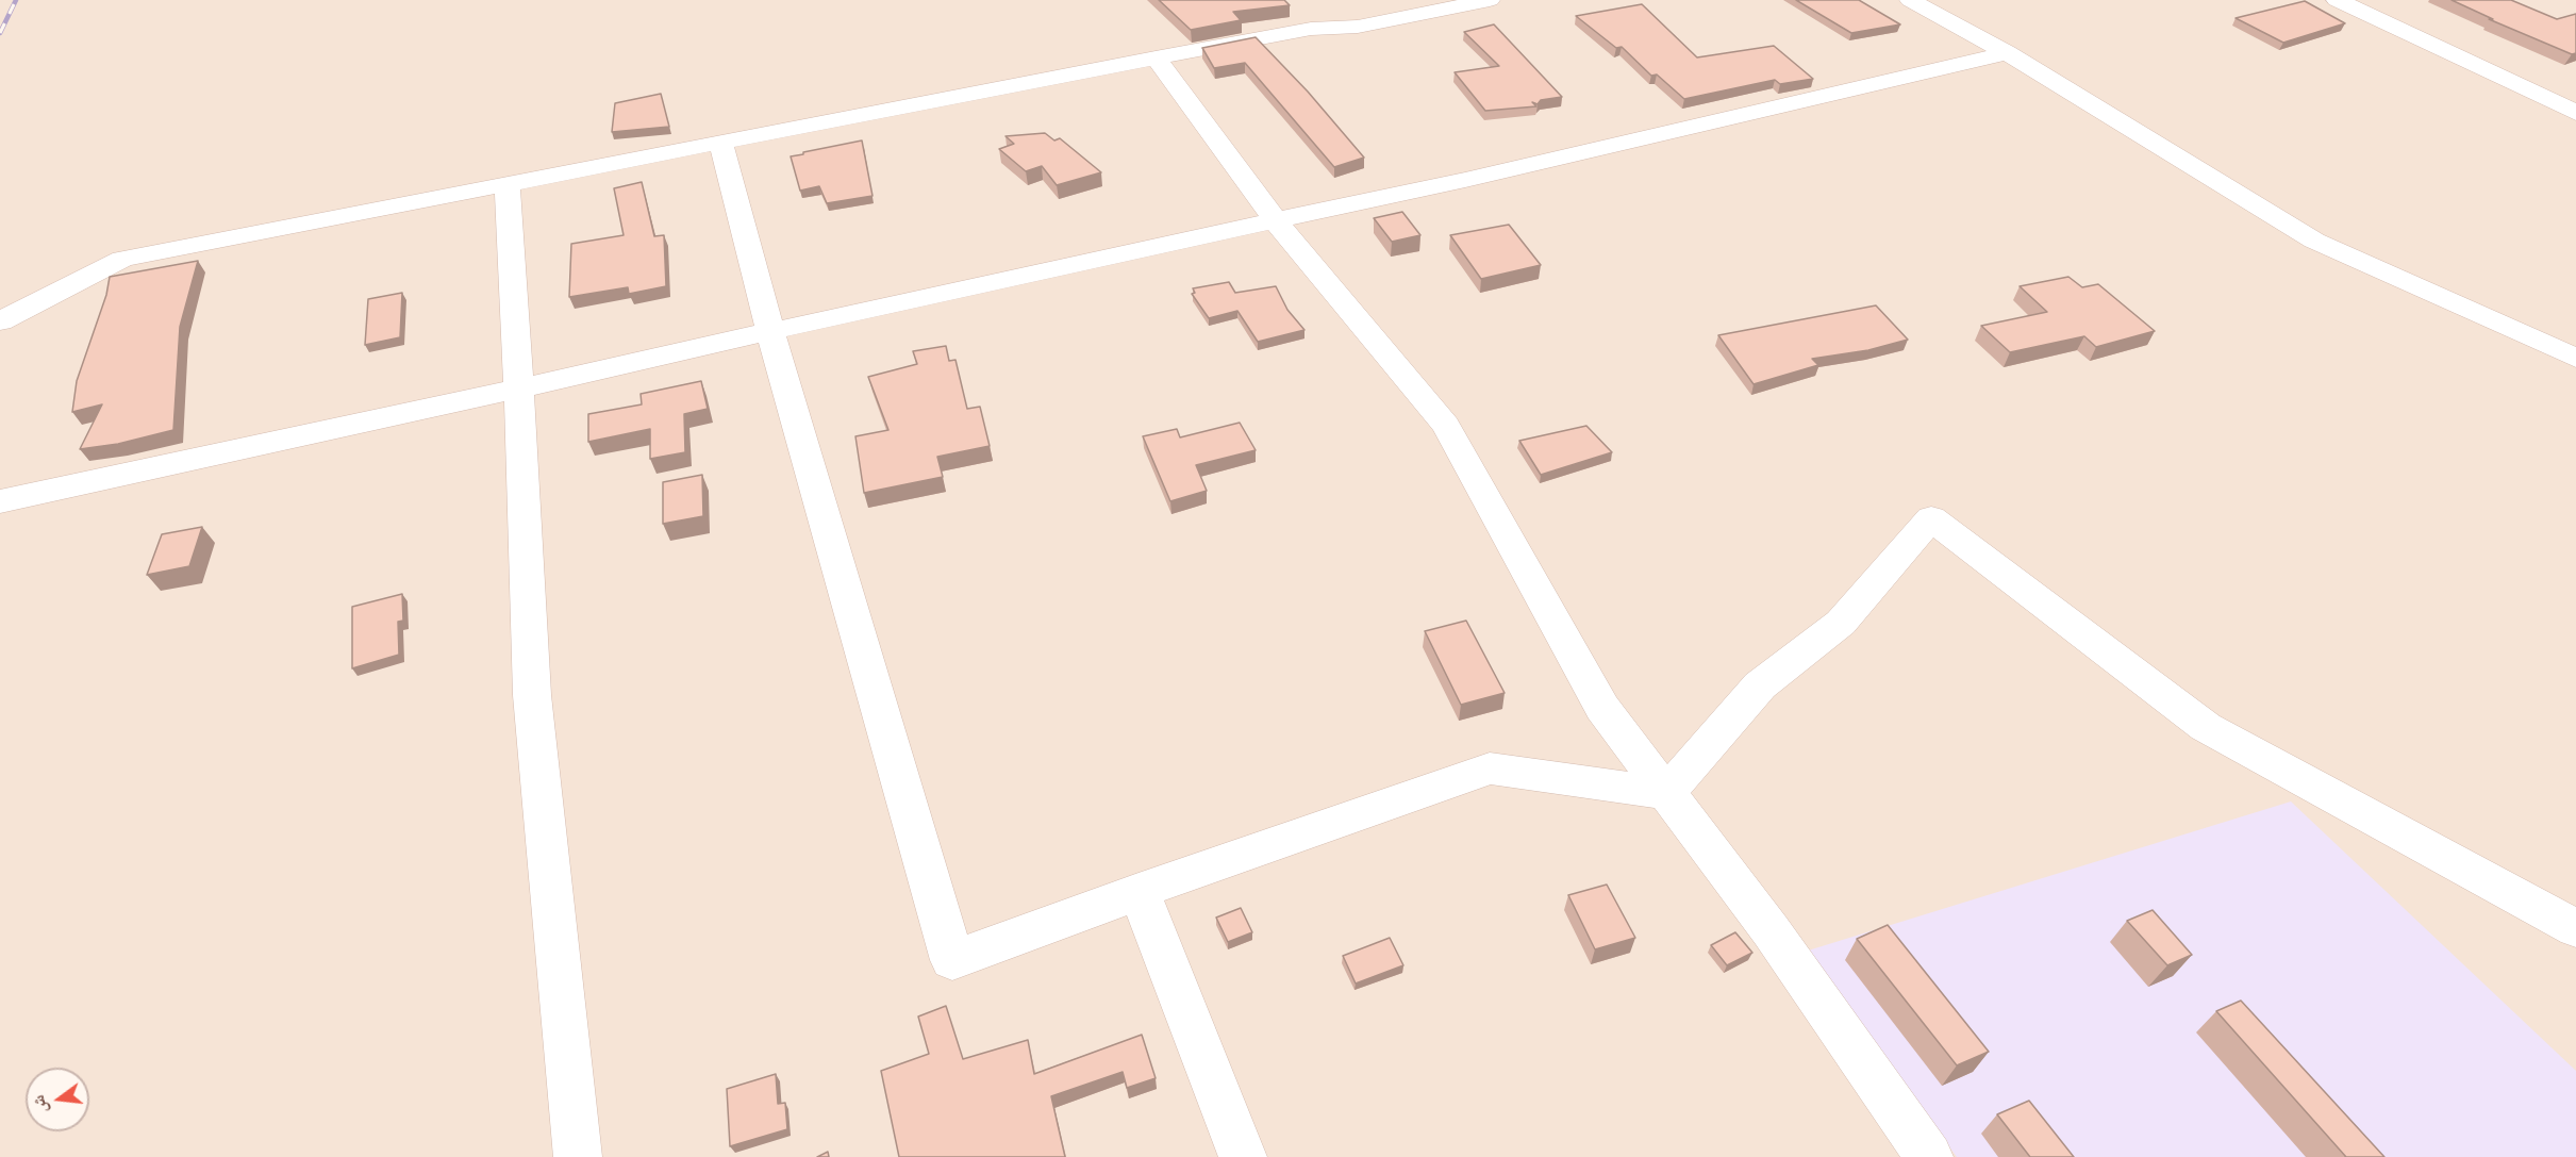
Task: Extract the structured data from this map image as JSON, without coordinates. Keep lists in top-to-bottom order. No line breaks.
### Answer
{"north":"left"}
